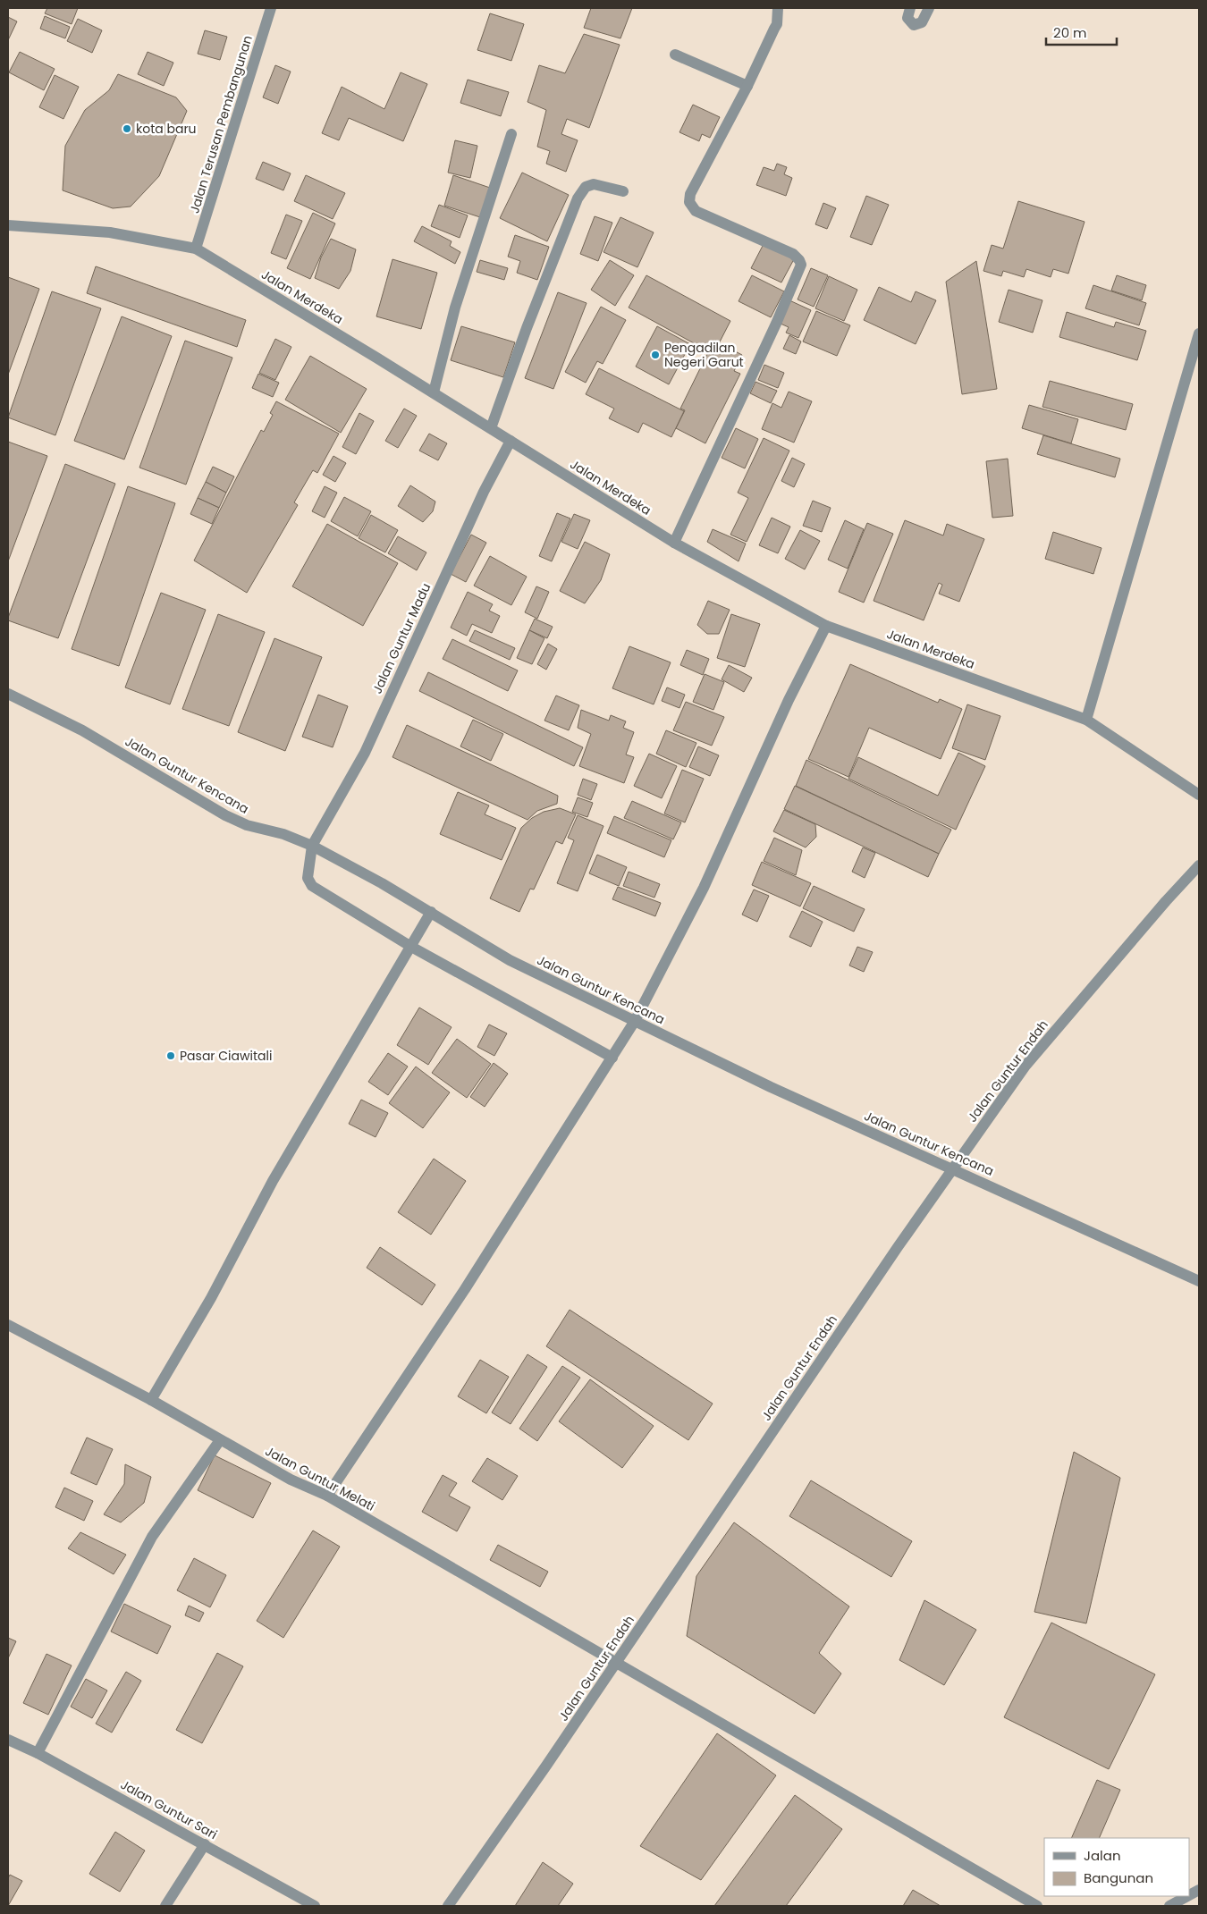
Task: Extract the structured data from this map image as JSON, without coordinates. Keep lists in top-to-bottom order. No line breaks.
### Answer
{"streets":{"street":["Jalan Terusan Pembangunan","Jalan Merdeka","Jalan Guntur Madu","Jalan Guntur Kencana","Jalan Guntur Endah","Jalan Guntur Melati","Jalan Guntur Sari"]},"crossings":[["Jalan Terusan Pembangunan","Jalan Merdeka"],["Jalan Merdeka","Jalan Guntur Madu"],["Jalan Guntur Madu","Jalan Guntur Kencana"],["Jalan Guntur Kencana","Jalan Guntur Endah"],["Jalan Guntur Endah","Jalan Guntur Melati"]],"places":["kota baru","Pengadilan Negeri Garut","Pasar Ciawitali"],"legend":["Jalan","Bangunan"],"scale_bar":"20 m"}
